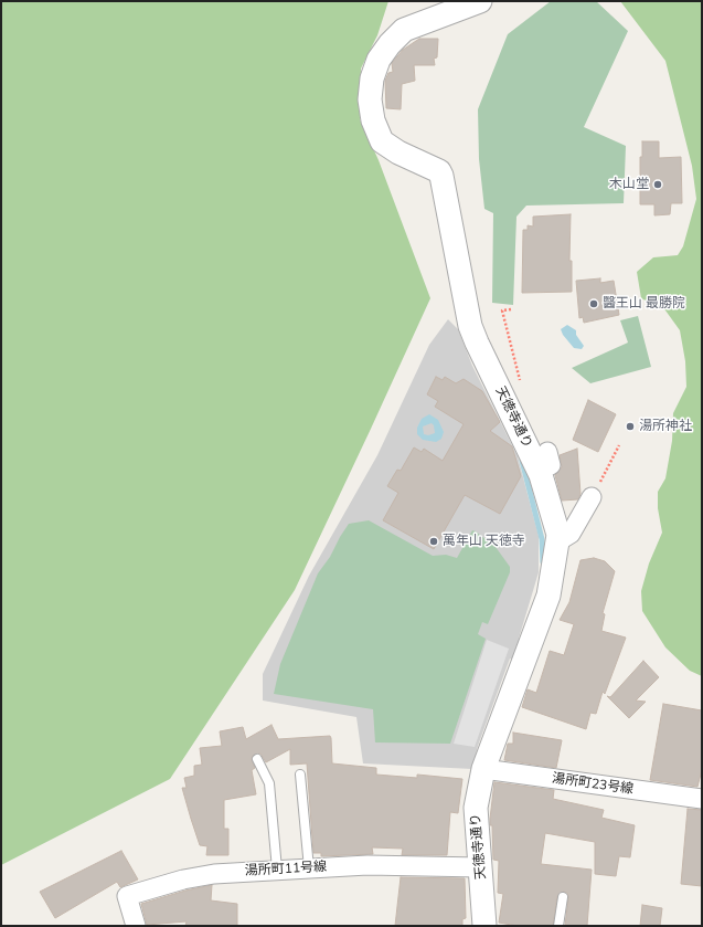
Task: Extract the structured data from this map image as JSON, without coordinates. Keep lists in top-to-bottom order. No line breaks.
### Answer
{"streets":{"street":["天徳寺通り","湯所町23号線","湯所町11号線"]},"crossings":[["天徳寺通り","湯所町23号線"],["天徳寺通り","湯所町11号線"]],"places":["木山堂","醫王山 最勝院","湯所神社","萬年山 天徳寺"]}
